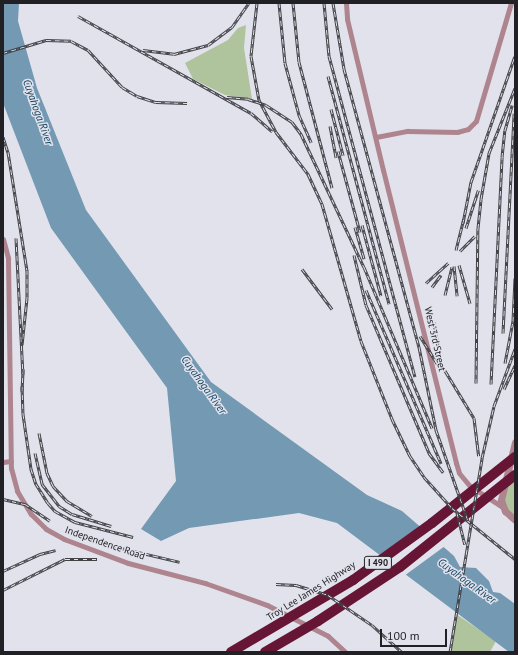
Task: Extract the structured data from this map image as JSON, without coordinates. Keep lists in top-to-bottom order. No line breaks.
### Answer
{"streets":{"highway":["I 490","Troy Lee James Highway"],"street":["West 3rd Street","Independence Road"]},"water":["Cuyahoga River"],"scale_bar":"100 m"}
